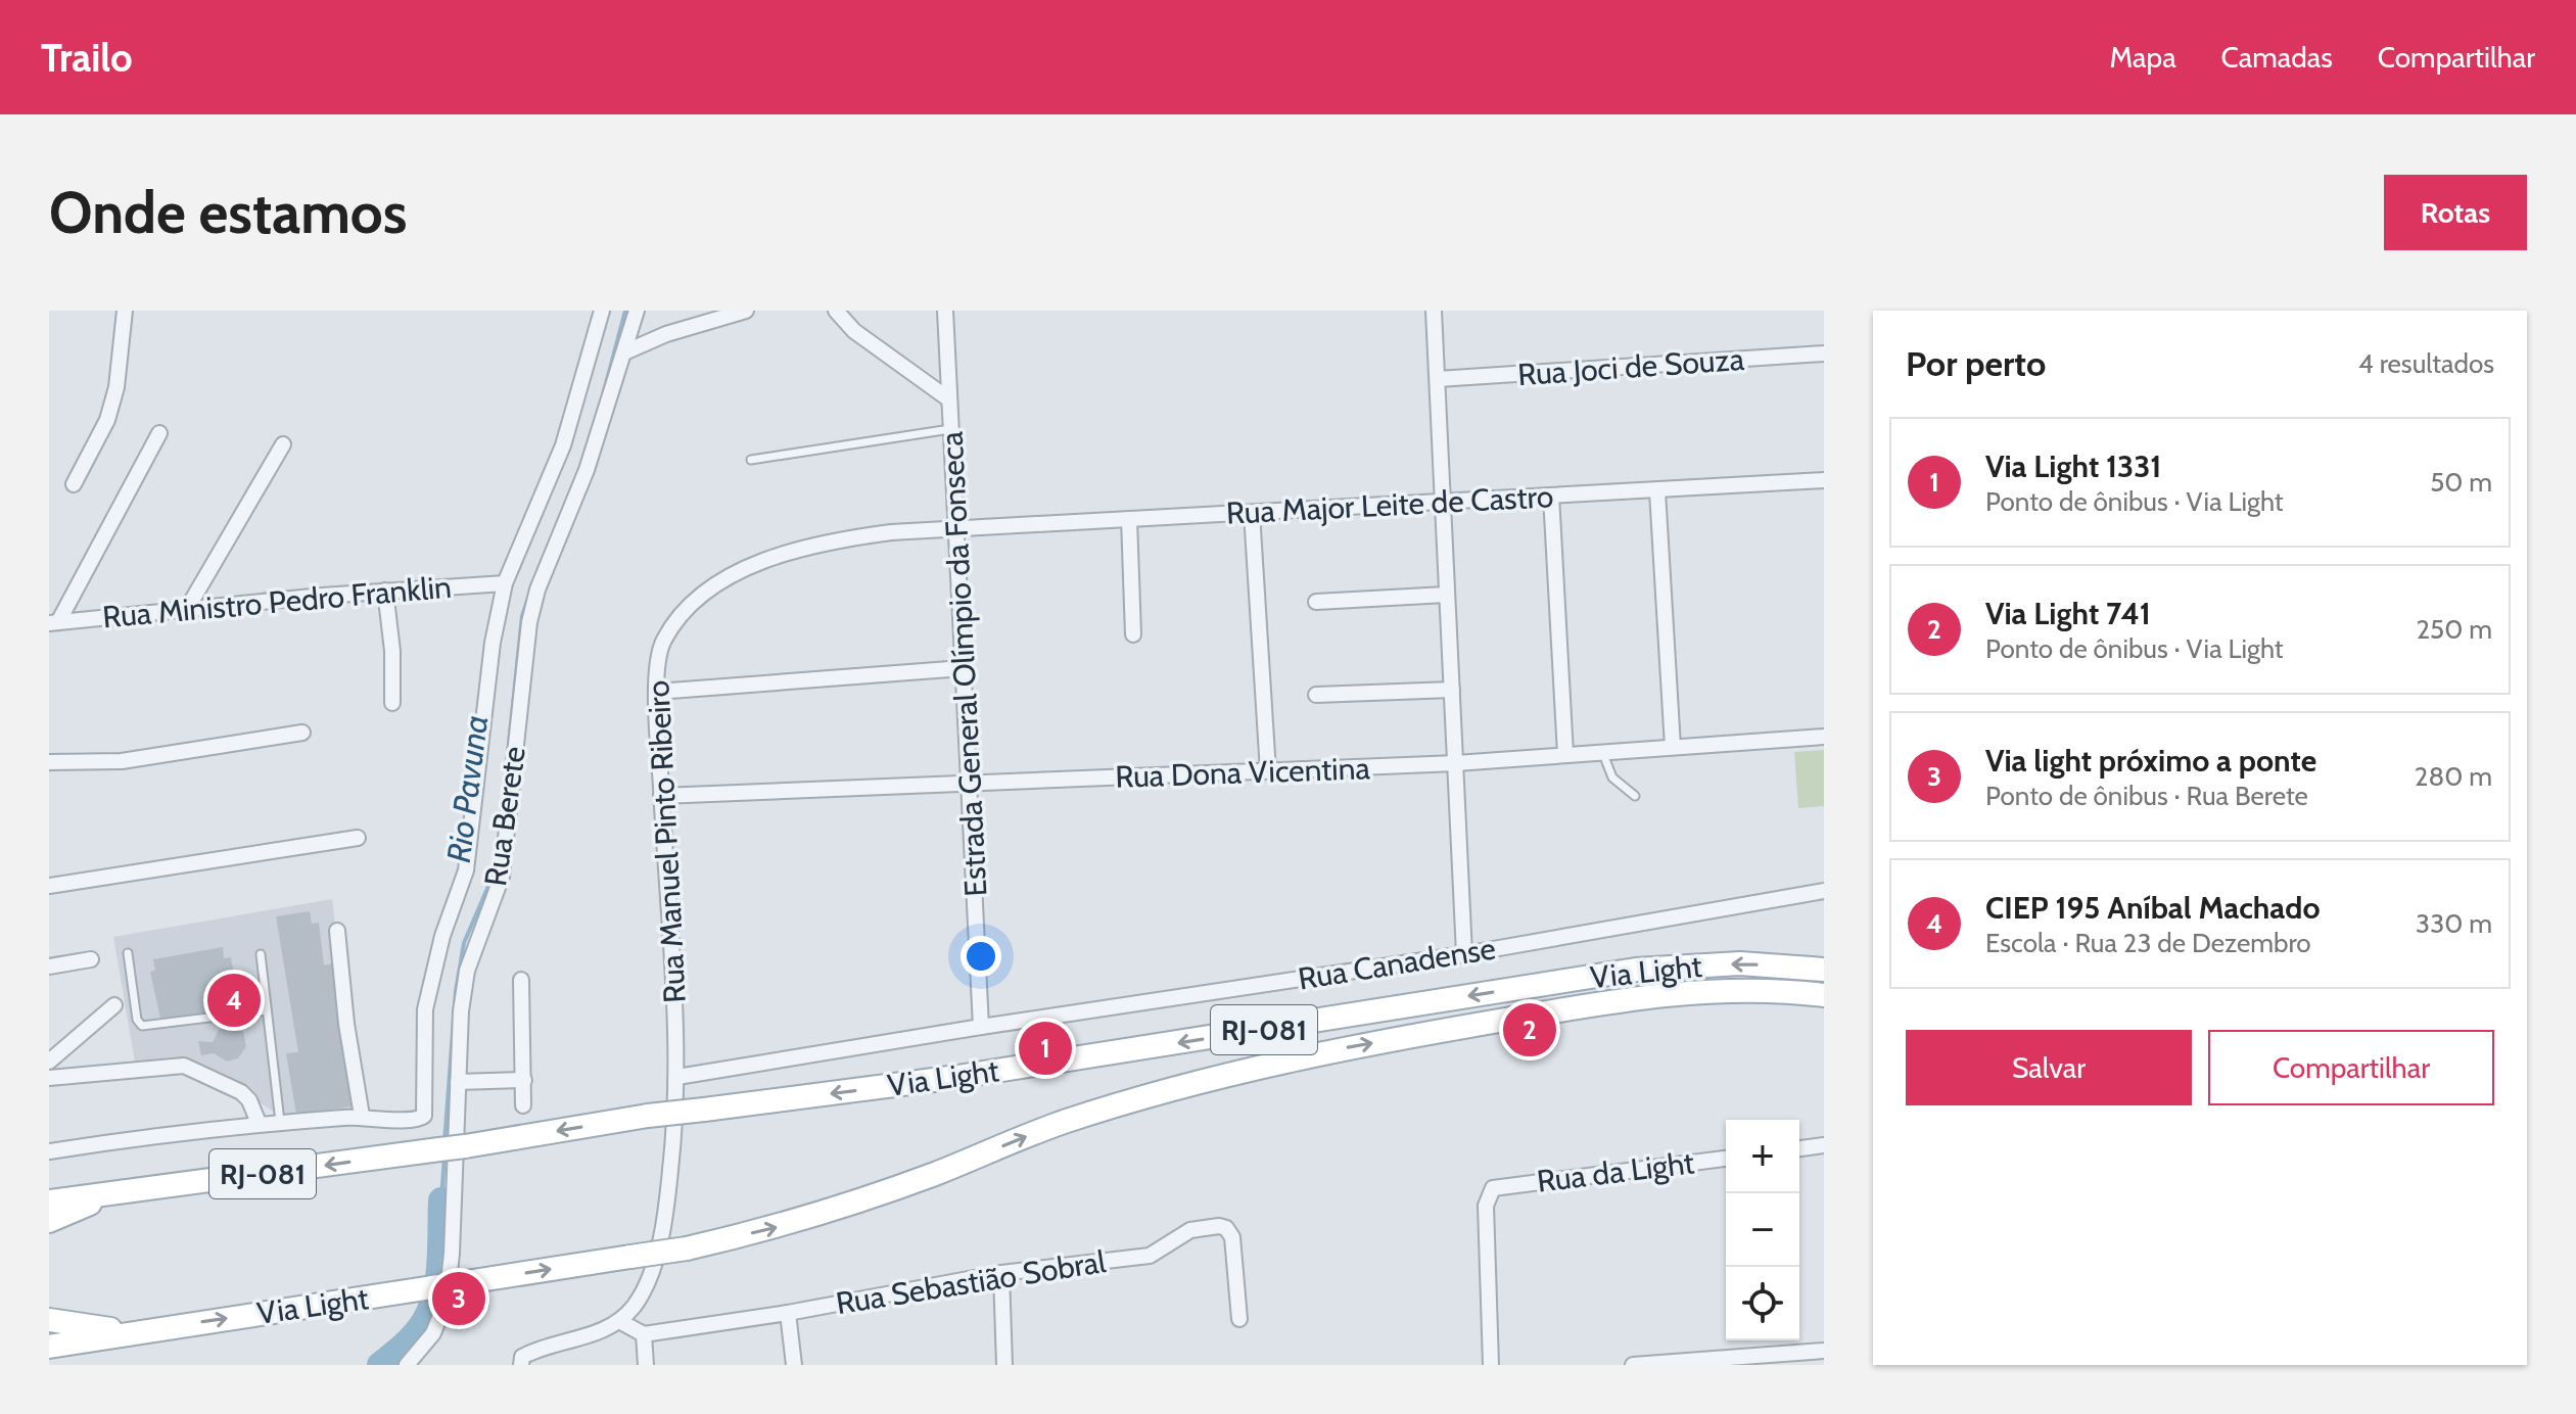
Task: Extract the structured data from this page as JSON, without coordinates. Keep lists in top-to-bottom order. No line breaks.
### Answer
{"streets":{"main road":["Via Light","RJ-081"],"street":["Rua Joci de Souza","Rua Major Leite de Castro","Rua Ministro Pedro Franklin","Estrada General Olímpio da Fonseca","Rua Dona Vicentina","Rua Berete","Rua Manuel Pinto Ribeiro","Rua Canadense","Rua da Light","Rua Sebastião Sobral"]},"crossings":[["Rua Major Leite de Castro","Estrada General Olímpio da Fonseca"],["Rua Major Leite de Castro","Rua Manuel Pinto Ribeiro"],["Rua Ministro Pedro Franklin","Rua Berete"],["Estrada General Olímpio da Fonseca","Rua Dona Vicentina"],["Estrada General Olímpio da Fonseca","Rua Manuel Pinto Ribeiro"],["Estrada General Olímpio da Fonseca","Rua Canadense"],["Rua Dona Vicentina","Rua Manuel Pinto Ribeiro"],["Rua Manuel Pinto Ribeiro","Rua Canadense"],["Via Light","RJ-081"]],"water":["Rio Pavuna"],"page":{"header":"Trailo","nav":["Mapa","Camadas","Compartilhar"],"buttons":["Rotas",["Salvar","Compartilhar"]],"title":"Onde estamos","heading":["Por perto","4 resultados"],"list":[{"mark":"1","name":"Via Light 1331","note":"Ponto de ônibus · Via Light","value":"50 m"},{"mark":"2","name":"Via Light 741","note":"Ponto de ônibus · Via Light","value":"250 m"},{"mark":"3","name":"Via light próximo a ponte","note":"Ponto de ônibus · Rua Berete","value":"280 m"},{"mark":"4","name":"CIEP 195 Aníbal Machado","note":"Escola · Rua 23 de Dezembro","value":"330 m"}],"pins":["4","2","1","3"],"map_buttons":["+","−"]}}
